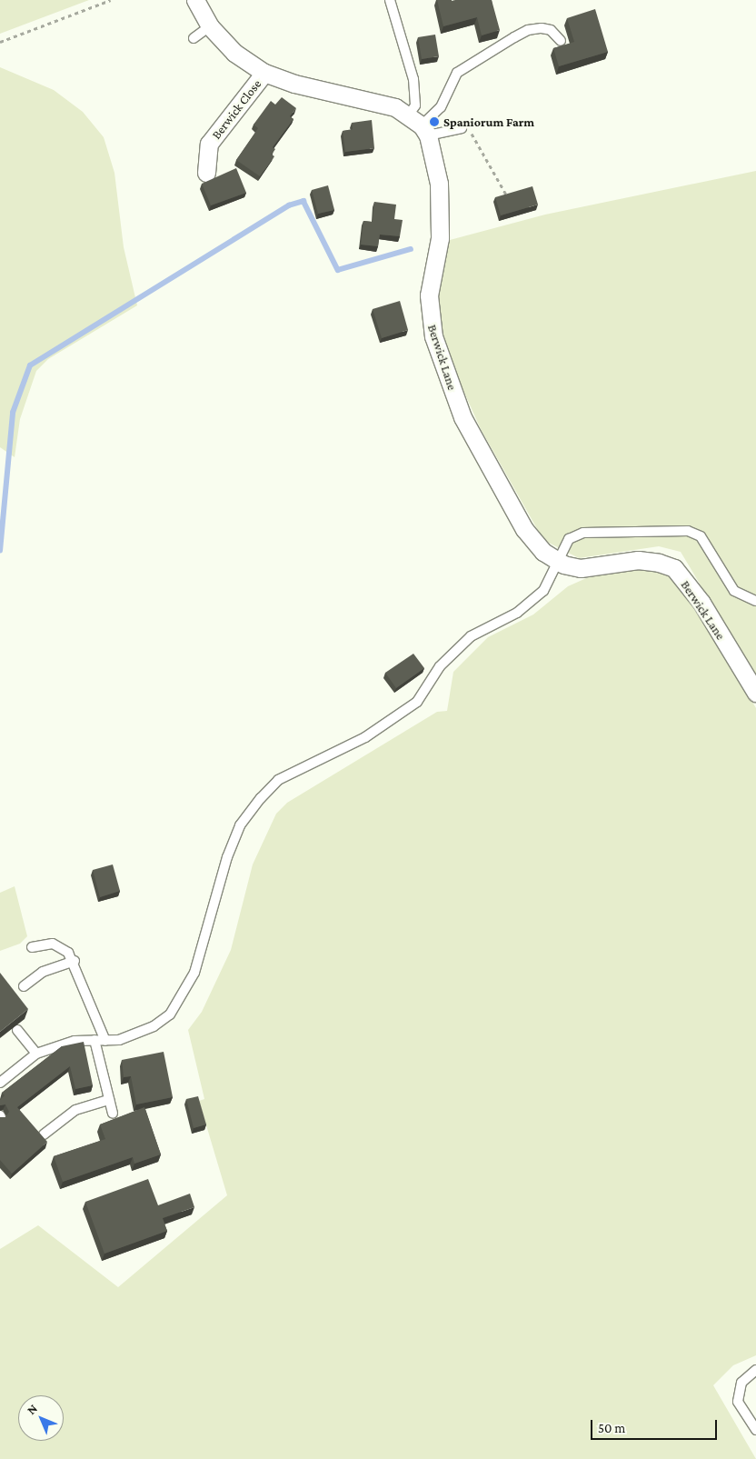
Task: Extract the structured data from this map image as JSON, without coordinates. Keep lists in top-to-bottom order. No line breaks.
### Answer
{"streets":{"street":["Berwick Close","Berwick Lane"]},"places":["Spaniorum Farm"],"scale_bar":"50 m","north":"top left"}
